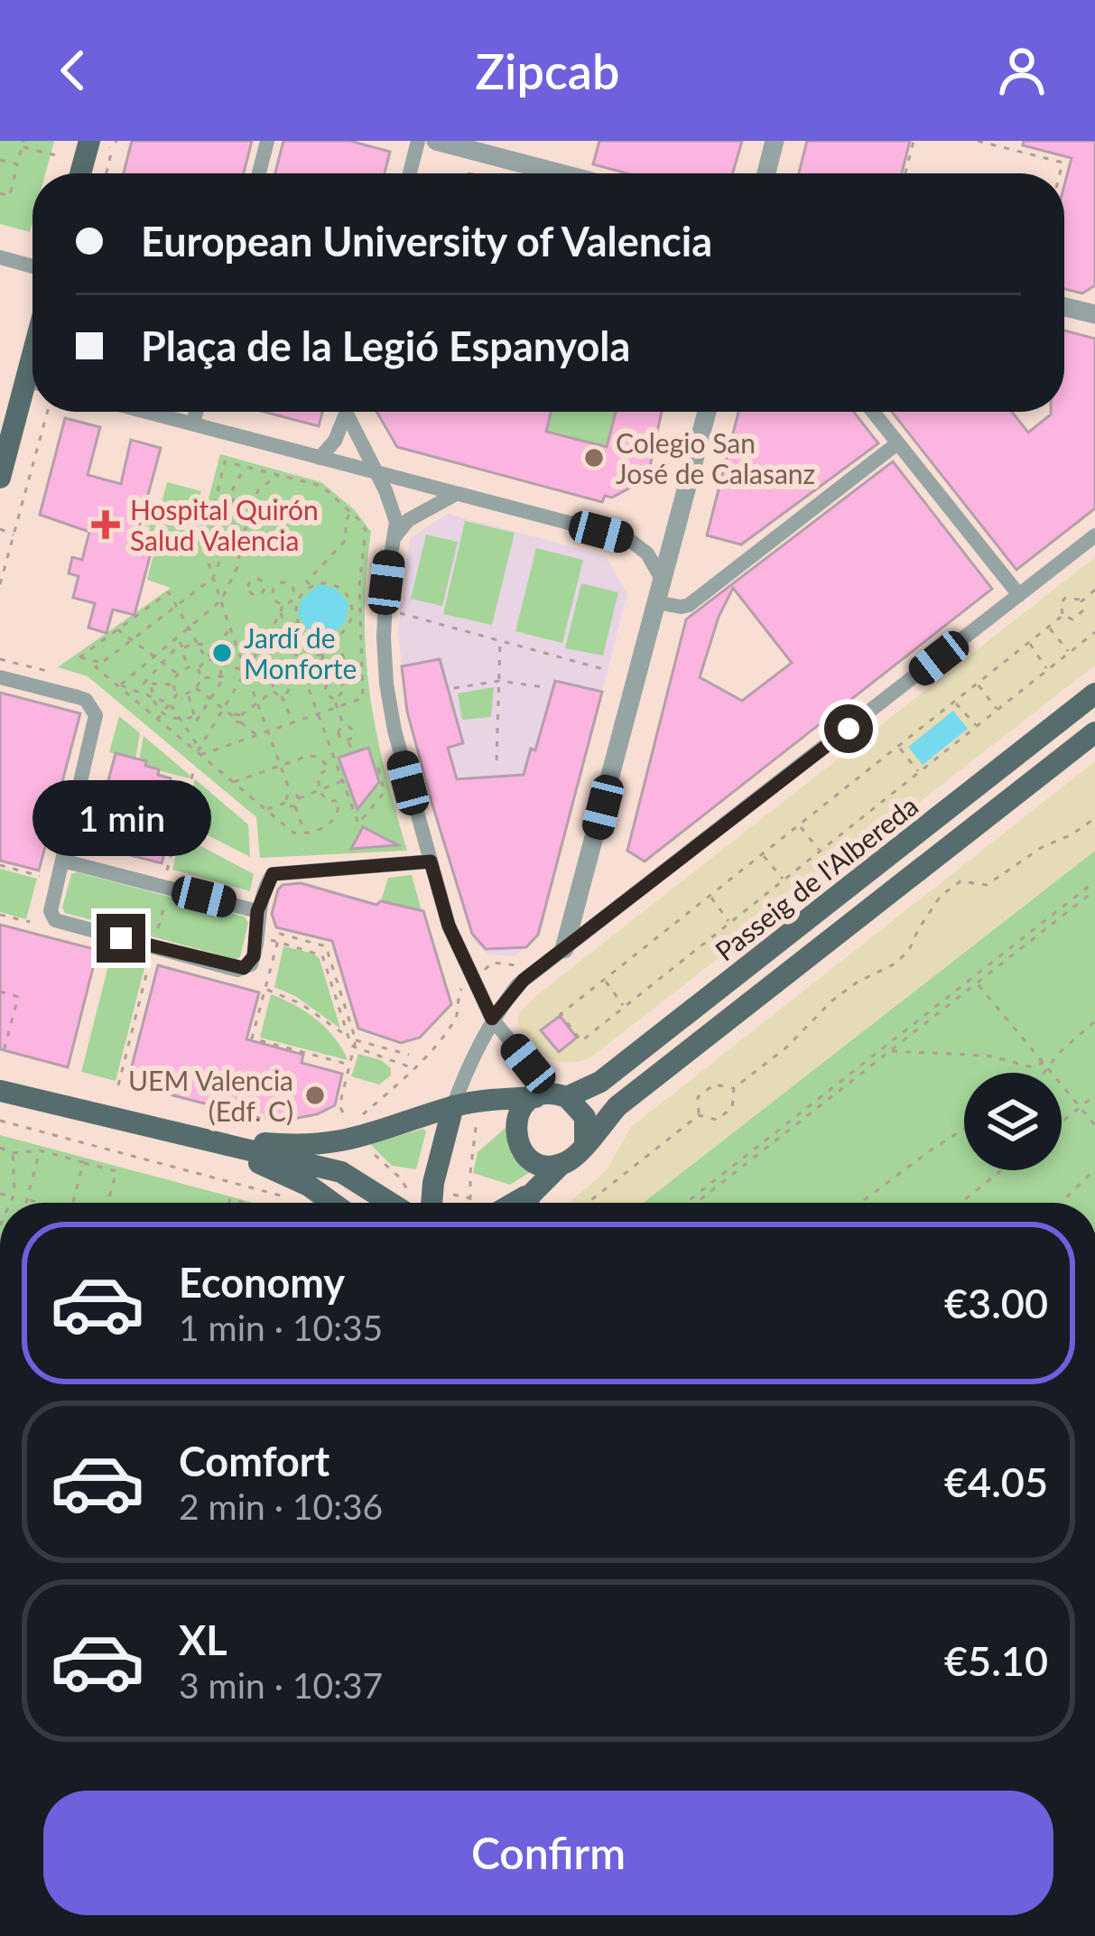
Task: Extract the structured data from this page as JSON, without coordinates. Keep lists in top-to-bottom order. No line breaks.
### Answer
{"streets":{"main road":["Passeig de l'Albereda"]},"places":{"other":["Colegio San José de Calasanz","Jardí de Monforte","UEM Valencia (Edf. C)"],"health":["Hospital Quirón Salud Valencia"]},"page":{"header":"Zipcab","banner":["European University of Valencia","Plaça de la Legió Espanyola"],"bubble":"1 min","list":[{"name":"Economy","note":"1 min · 10:35","value":"€3.00"},{"name":"Comfort","note":"2 min · 10:36","value":"€4.05"},{"name":"XL","note":"3 min · 10:37","value":"€5.10"}],"buttons":"Confirm"}}
